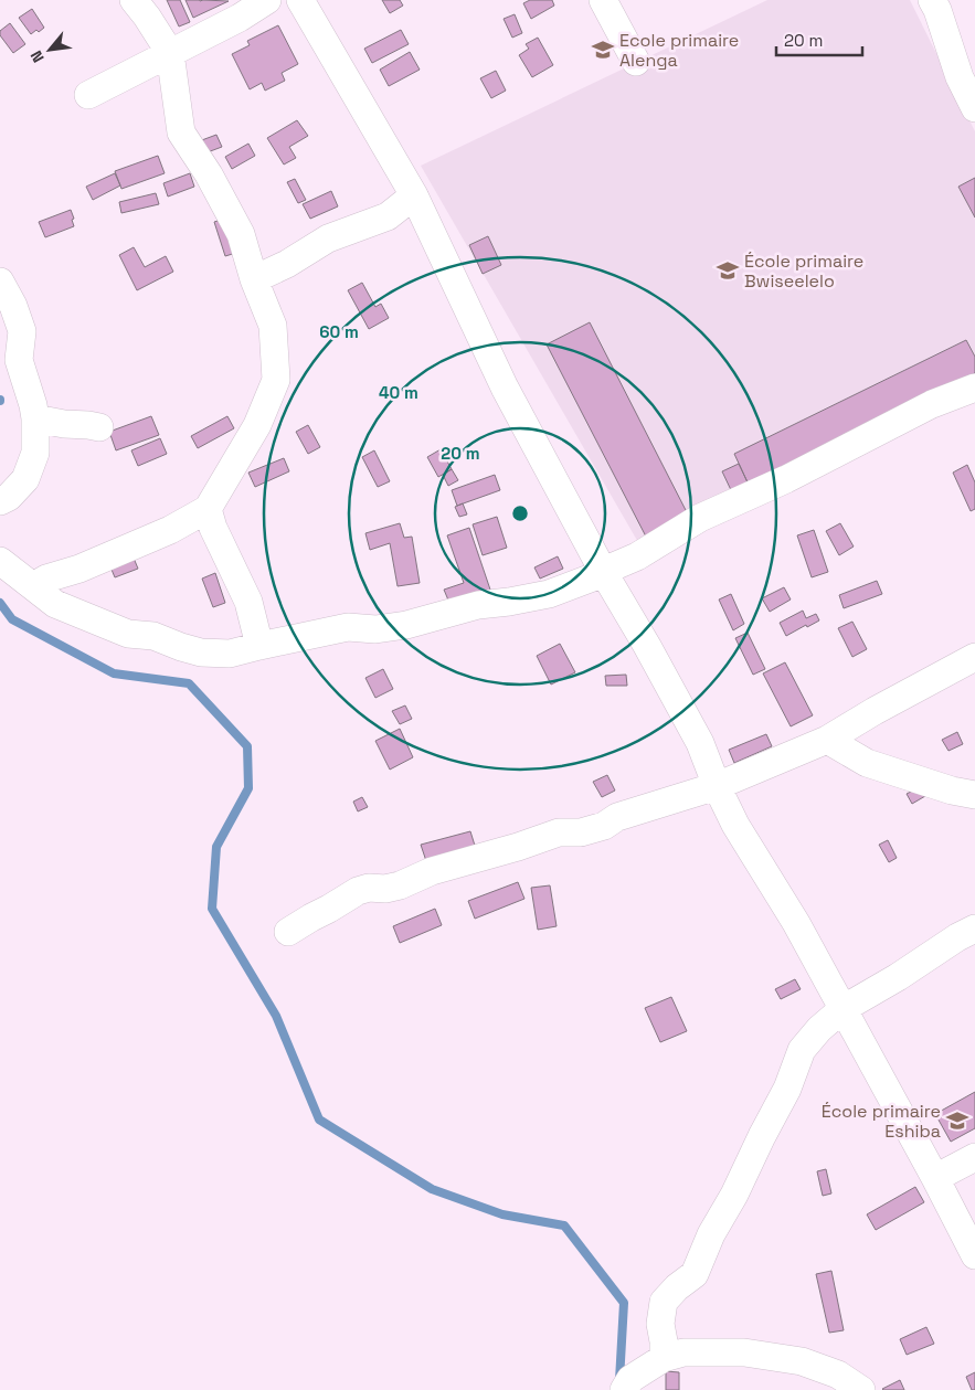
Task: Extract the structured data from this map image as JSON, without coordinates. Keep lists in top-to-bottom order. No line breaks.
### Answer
{"places":{"school or university":["Ecole primaire Alenga","École primaire Bwiseelelo","École primaire Eshiba"]},"scale_bar":"20 m","north":"bottom left","rings":["60 m","40 m","20 m"]}
